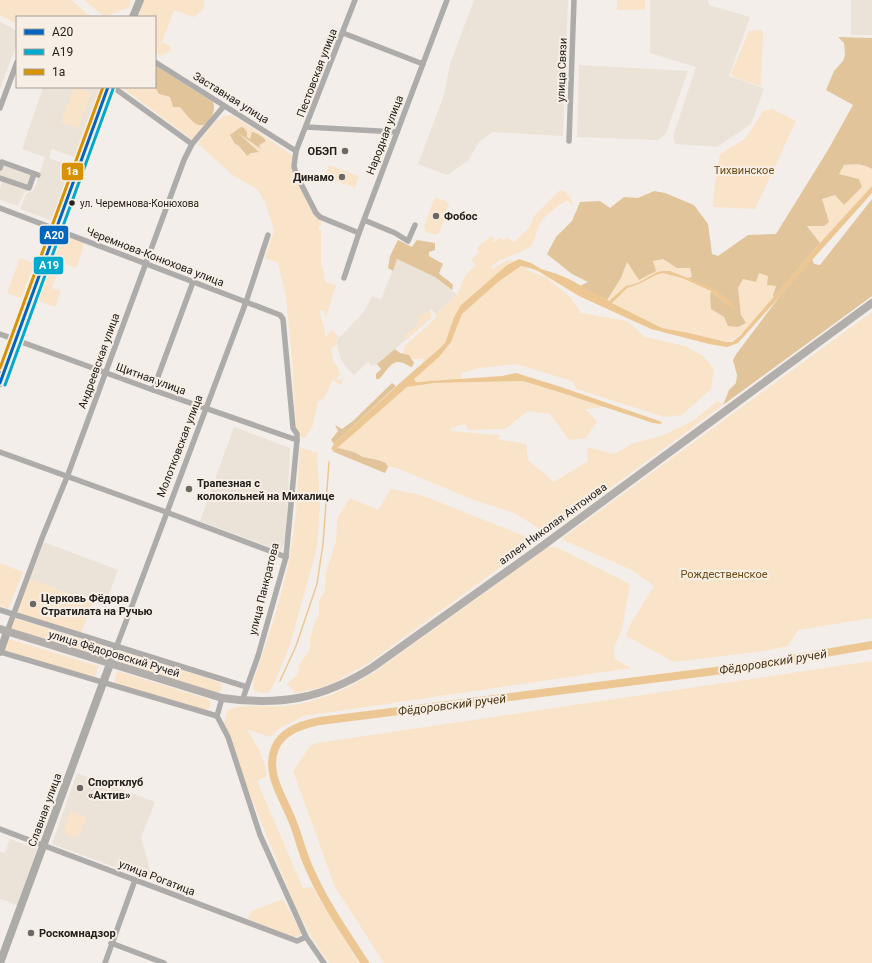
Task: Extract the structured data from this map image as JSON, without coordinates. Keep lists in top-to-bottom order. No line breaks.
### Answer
{"streets":{"main road":["аллея Николая Антонова","улица Фёдоровский Ручей"],"street":["улица Связи","Пестовская улица","Заставная улица","Народная улица","Черемнова-Конюхова улица","Андреевская улица","Щитная улица","Молотковская улица","улица Панкратова","Славная улица","улица Рогатица"]},"crossings":[["Пестовская улица","Заставная улица"],["Заставная улица","Андреевская улица"],["Черемнова-Конюхова улица","Андреевская улица"],["Черемнова-Конюхова улица","Молотковская улица"],["Черемнова-Конюхова улица","улица Панкратова"],["Андреевская улица","Щитная улица"],["Андреевская улица","улица Фёдоровский Ручей"],["Щитная улица","Молотковская улица"],["Щитная улица","улица Панкратова"],["Молотковская улица","улица Фёдоровский Ручей"],["Молотковская улица","Славная улица"],["аллея Николая Антонова","улица Панкратова"],["аллея Николая Антонова","улица Фёдоровский Ручей"],["улица Фёдоровский Ручей","Славная улица"],["Славная улица","улица Рогатица"]],"water":["Фёдоровский ручей"],"parks":["Тихвинское","Рождественское"],"places":["ОБЭП","Динамо","ул. Черемнова-Конюхова","Фобос","Трапезная с колокольней на Михалице","Церковь Фёдора Стратилата на Ручью","Спортклуб «Актив»","Роскомнадзор"],"lines":["transit line А20","transit line 1a","transit line A19"],"legend":["А20","A19","1a"]}
